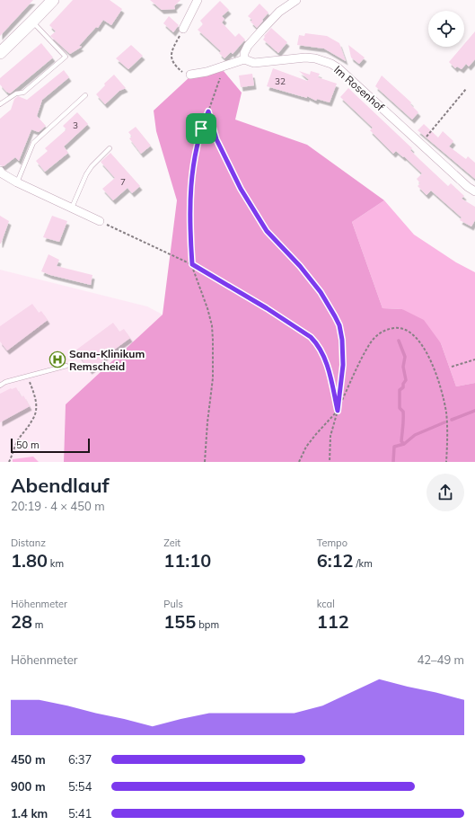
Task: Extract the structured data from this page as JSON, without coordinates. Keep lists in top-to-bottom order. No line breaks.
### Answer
{"streets":{"street":["Im Rosenhof"]},"places":{"hospital":["Sana-Klinikum Remscheid"]},"house_numbers":["32","3","7"],"scale_bar":"50 m","page":{"scale":"50 m","heading":["Abendlauf","20:19 · 4 × 450 m"],"stats":[["Distanz","1.80 km"],["Zeit","11:10"],["Tempo","6:12 /km"],["Höhenmeter","28 m"],["Puls","155 bpm"],["kcal","112"]],"chart":["Höhenmeter","42–49 m"],"list":[{"name":"450 m","note":"6:37"},{"name":"900 m","note":"5:54"},{"name":"1.4 km","note":"5:41"}]}}
